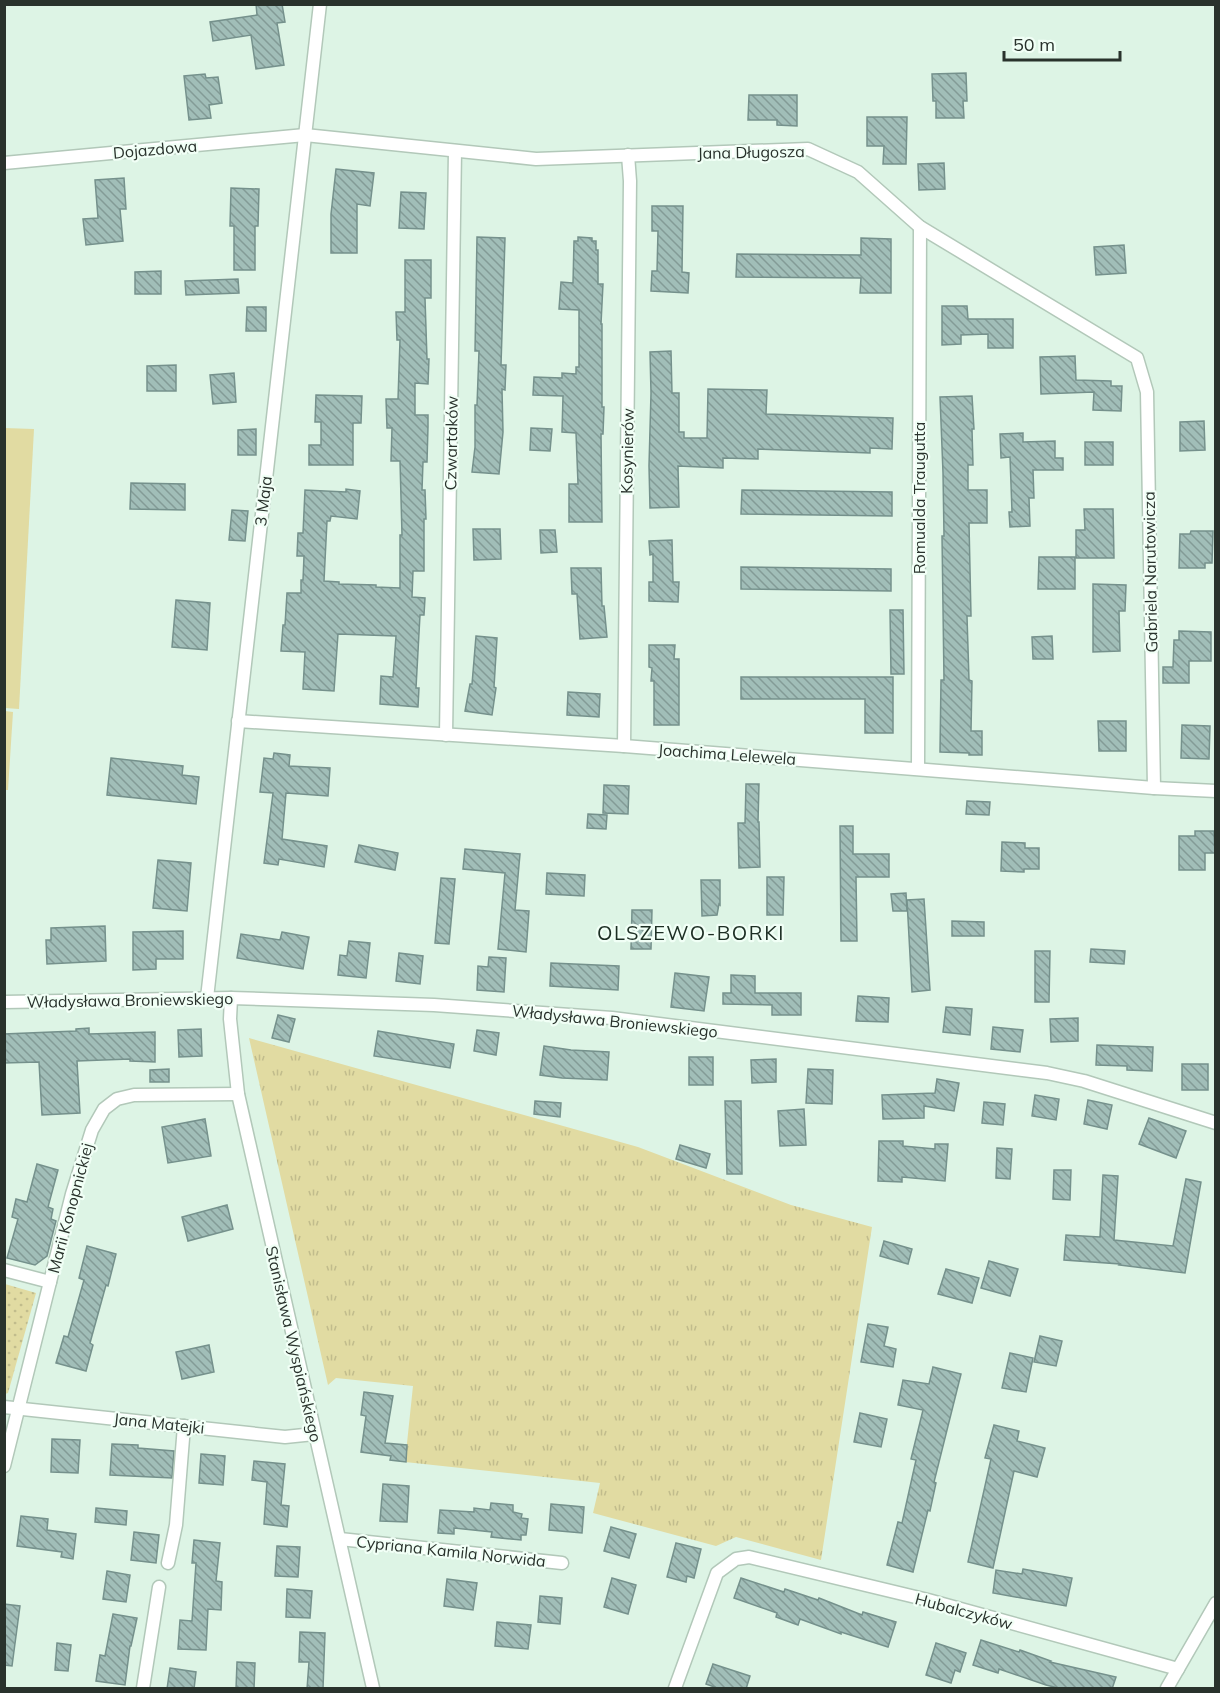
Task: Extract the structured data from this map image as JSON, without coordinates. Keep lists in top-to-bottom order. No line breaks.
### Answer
{"streets":{"street":["Dojazdowa","Jana Długosza","Czwartaków","Kosynierów","Romualda Traugutta","3 Maja","Gabriela Narutowicza","Joachima Lelewela","Władysława Broniewskiego","Marii Konopnickiej","Stanisława Wyspiańskiego","Jana Matejki","Cypriana Kamila Norwida","Hubalczyków"]},"crossings":[["Dojazdowa","Jana Długosza"],["Dojazdowa","3 Maja"],["Jana Długosza","Czwartaków"],["Jana Długosza","Kosynierów"],["Jana Długosza","Romualda Traugutta"],["Jana Długosza","3 Maja"],["Jana Długosza","Gabriela Narutowicza"],["Czwartaków","Joachima Lelewela"],["Kosynierów","Joachima Lelewela"],["Romualda Traugutta","Joachima Lelewela"],["3 Maja","Joachima Lelewela"],["3 Maja","Władysława Broniewskiego"],["Gabriela Narutowicza","Joachima Lelewela"],["Władysława Broniewskiego","Stanisława Wyspiańskiego"],["Marii Konopnickiej","Stanisława Wyspiańskiego"],["Marii Konopnickiej","Jana Matejki"],["Stanisława Wyspiańskiego","Jana Matejki"],["Stanisława Wyspiańskiego","Cypriana Kamila Norwida"]],"districts":["OLSZEWO-BORKI"],"scale_bar":"50 m"}
